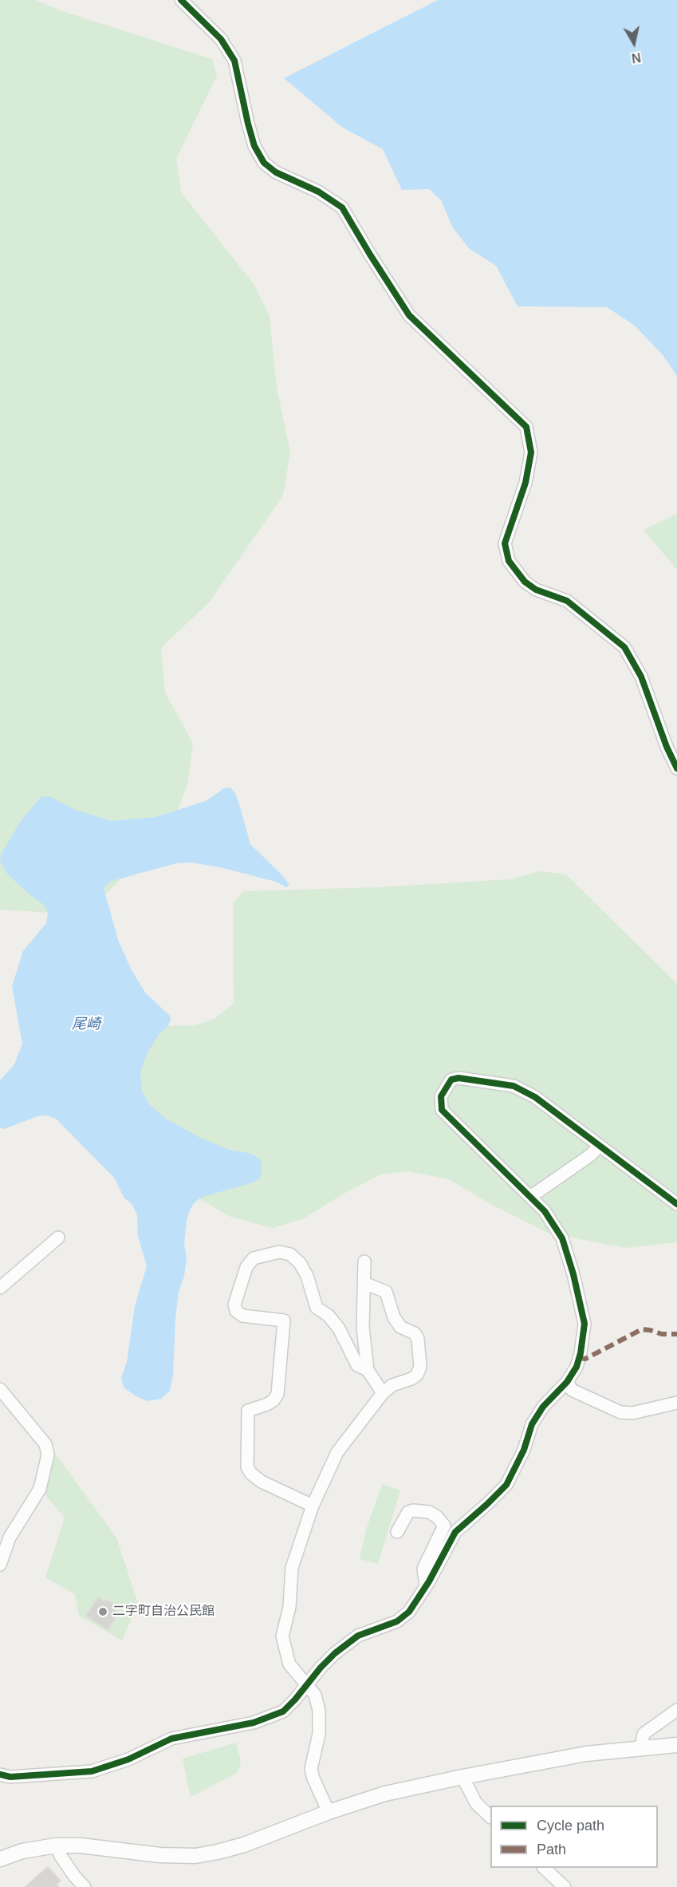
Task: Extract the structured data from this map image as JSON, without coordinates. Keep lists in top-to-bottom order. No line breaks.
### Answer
{"water":["尾崎"],"places":["二字町自治公民館"],"legend":["Cycle path","Path"],"north":"bottom"}
